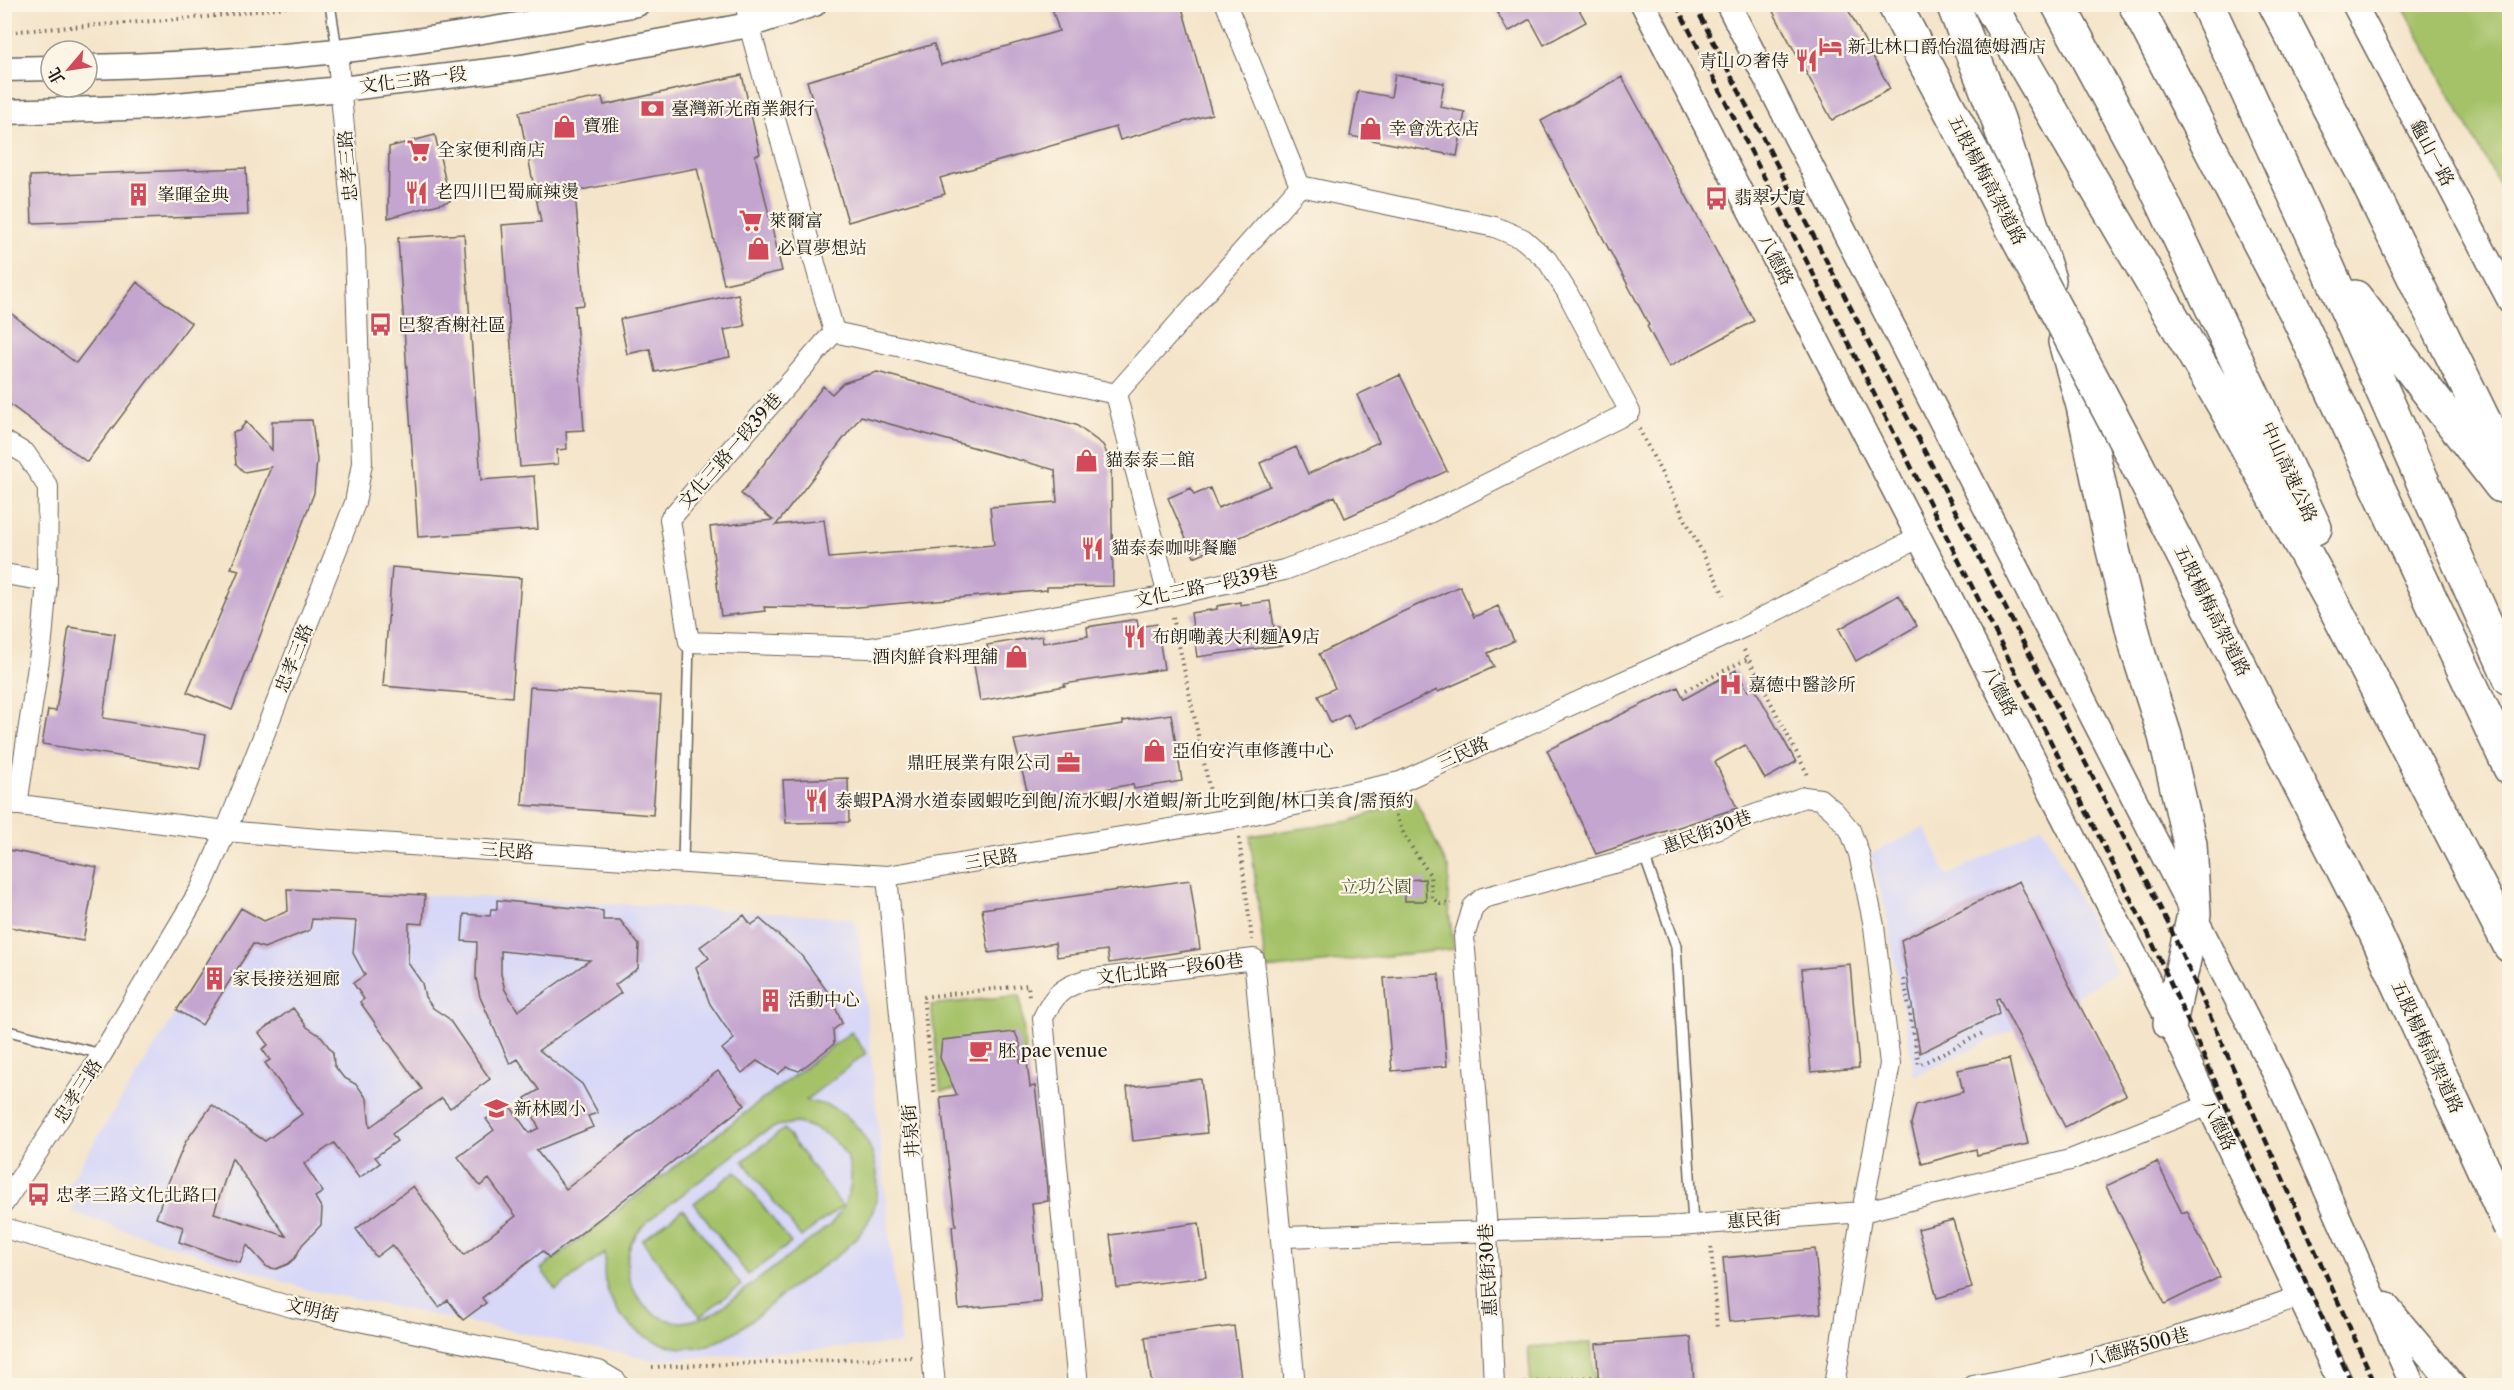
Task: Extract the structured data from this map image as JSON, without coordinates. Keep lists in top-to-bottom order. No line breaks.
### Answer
{"streets":{"highway":["五股楊梅高架道路","中山高速公路"],"street":["文化三路一段","龜山一路","忠孝三路","八德路","文化三路一段39巷","三民路","惠民街30巷","文化北路一段60巷","井泉街","惠民街","文明街","八德路500巷"]},"crossings":[["文化三路一段","忠孝三路"],["忠孝三路","三民路"],["八德路","三民路"],["八德路","惠民街"],["八德路","八德路500巷"],["三民路","井泉街"],["惠民街30巷","惠民街"],["文化北路一段60巷","惠民街"]],"parks":["立功公園"],"places":{"hotel":["新北林口爵怡溫德姆酒店"],"restaurant":["青山の奢侍","老四川巴蜀麻辣燙","貓泰泰咖啡餐廳","布朗嘞義大利麵A9店","泰蝦PA滑水道泰國蝦吃到飽/流水蝦/水道蝦/新北吃到飽/林口美食/需預約"],"bank":["臺灣新光商業銀行"],"shop":["寶雅","幸會洗衣店","必買夢想站","貓泰泰二館","酒肉鮮食料理舖","亞伯安汽車修護中心"],"supermarket":["全家便利商店","萊爾富"],"building":["峯暉金典","家長接送迴廊","活動中心"],"bus stop":["翡翠大廈","巴黎香榭社區","忠孝三路文化北路口"],"hospital":["嘉德中醫診所"],"office":["鼎旺展業有限公司"],"cafe":["胚 pae venue"],"school or university":["新林國小"]},"north":"bottom left"}
